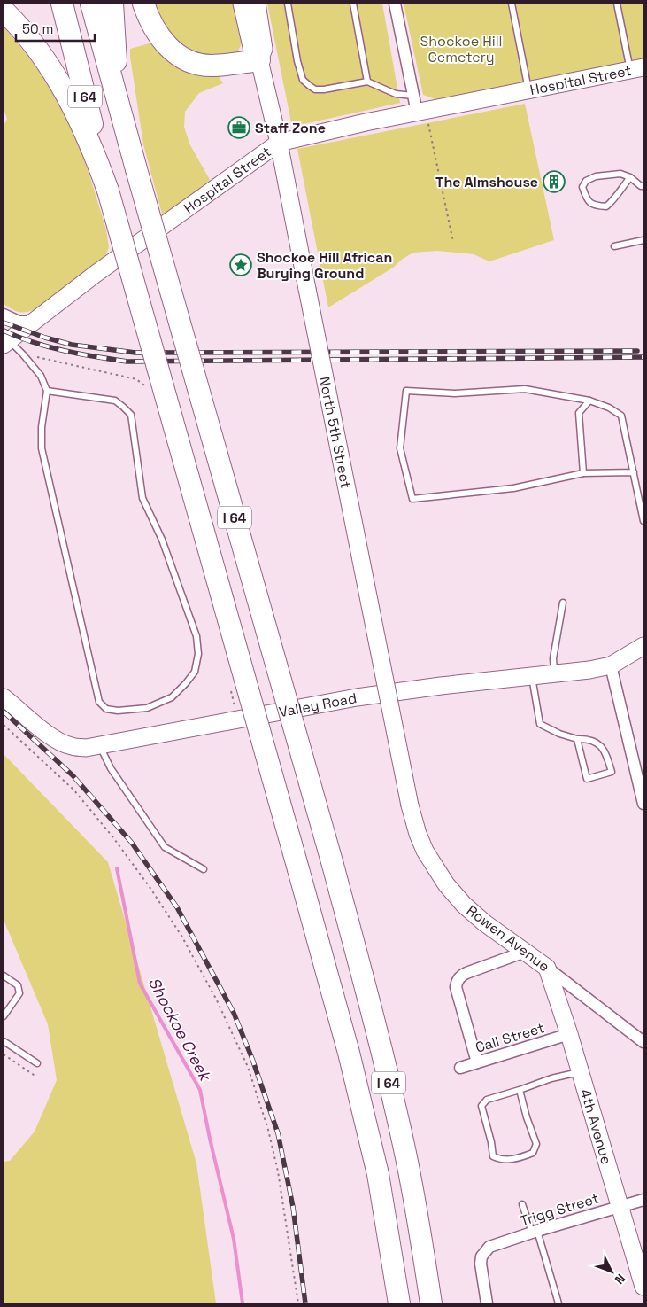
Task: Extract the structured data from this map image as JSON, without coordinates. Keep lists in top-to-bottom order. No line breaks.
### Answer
{"streets":{"highway":["I 64"],"main road":["Hospital Street","North 5th Street","Valley Road","Rowen Avenue","4th Avenue"],"street":["Call Street","Trigg Street"]},"crossings":[["Hospital Street","North 5th Street"],["North 5th Street","Rowen Avenue"],["Rowen Avenue","4th Avenue"],["Call Street","4th Avenue"],["4th Avenue","Trigg Street"]],"water":["Shockoe Creek"],"parks":["Shockoe Hill Cemetery"],"places":{"office":["Staff Zone"],"building":["The Almshouse"],"place":["Shockoe Hill African Burying Ground"]},"scale_bar":"50 m","north":"bottom right"}
